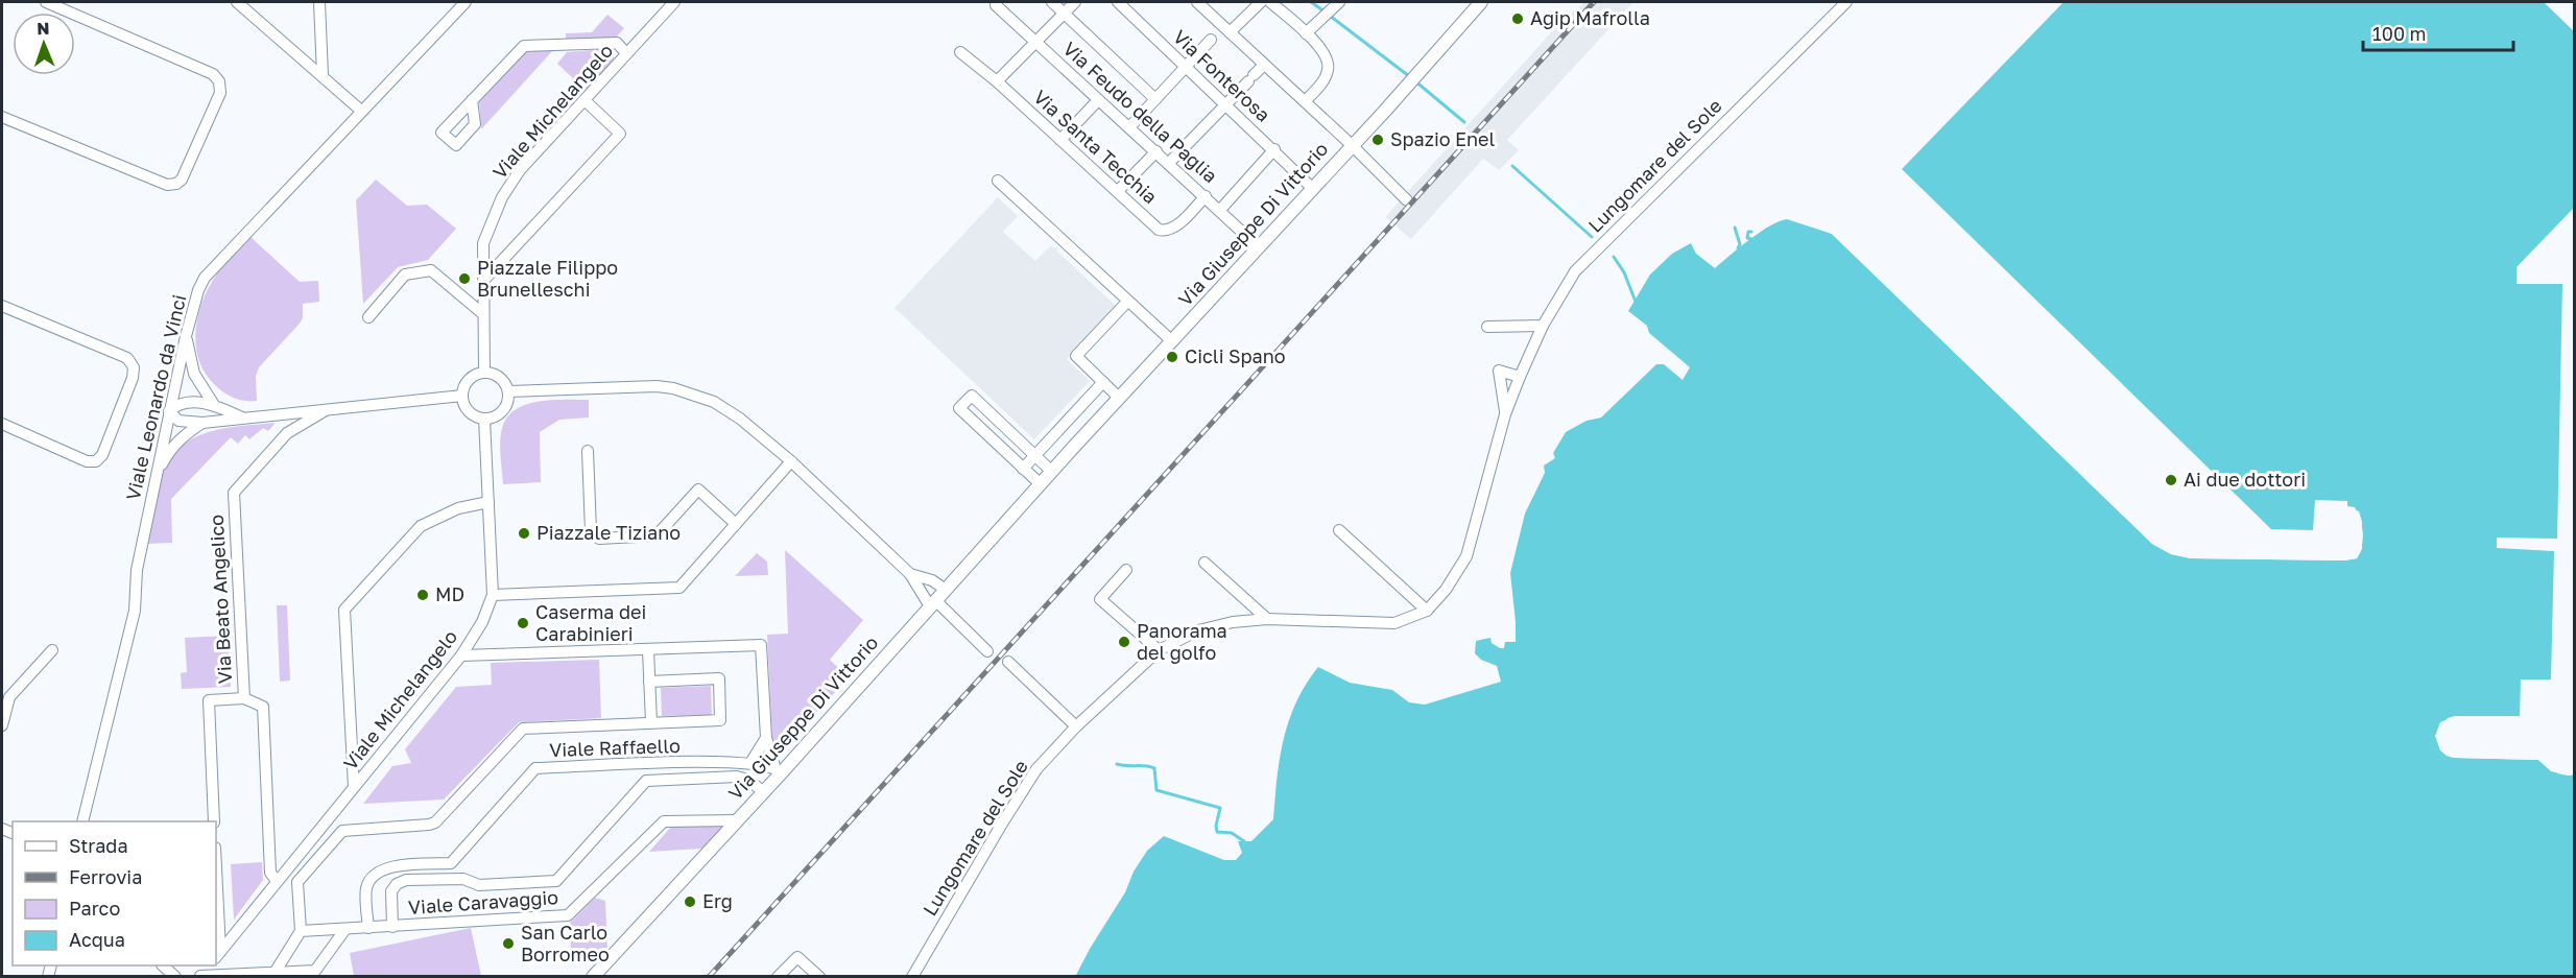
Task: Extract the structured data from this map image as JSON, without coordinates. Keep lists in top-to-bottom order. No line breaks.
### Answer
{"streets":{"main road":["Via Giuseppe Di Vittorio"],"street":["Via Fonterosa","Viale Michelangelo","Via Feudo della Paglia","Via Santa Tecchia","Lungomare del Sole","Viale Leonardo da Vinci","Via Beato Angelico","Viale Raffaello","Viale Caravaggio"]},"crossings":[["Via Fonterosa","Via Feudo della Paglia"],["Via Fonterosa","Via Giuseppe Di Vittorio"],["Viale Michelangelo","Via Beato Angelico"],["Via Feudo della Paglia","Via Santa Tecchia"],["Via Feudo della Paglia","Via Giuseppe Di Vittorio"],["Via Giuseppe Di Vittorio","Viale Raffaello"],["Via Giuseppe Di Vittorio","Viale Caravaggio"],["Viale Raffaello","Viale Caravaggio"]],"places":["Agip Mafrolla","Spazio Enel","Piazzale Filippo Brunelleschi","Cicli Spano","Ai due dottori","Piazzale Tiziano","MD","Caserma dei Carabinieri","Panorama del golfo","Erg","San Carlo Borromeo"],"legend":["Strada","Ferrovia","Parco","Acqua"],"scale_bar":"100 m","north":"top"}
